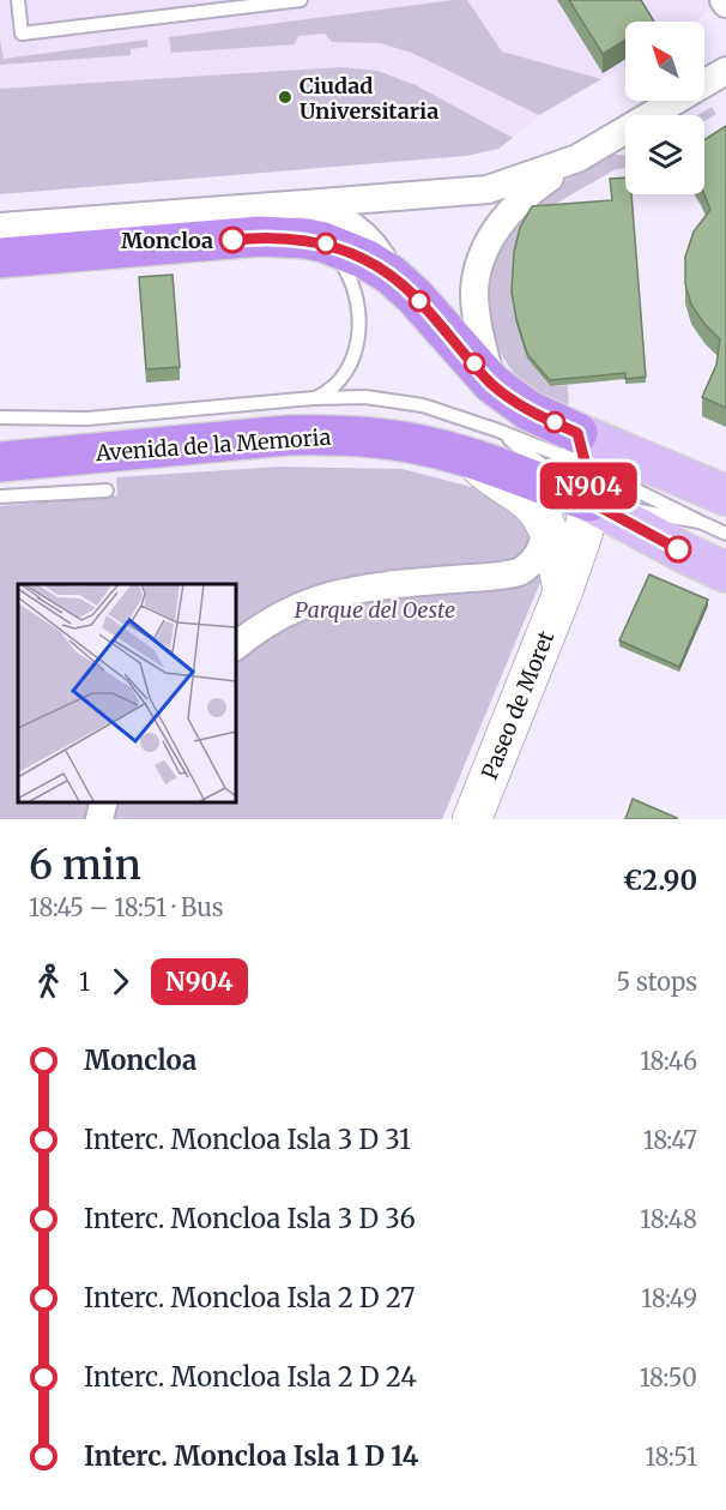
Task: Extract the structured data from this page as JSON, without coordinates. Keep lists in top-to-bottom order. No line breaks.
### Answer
{"streets":{"highway":["Avenida de la Memoria"],"main road":["Paseo de Moret"]},"crossings":[["Avenida de la Memoria","Paseo de Moret"]],"parks":["Parque del Oeste"],"places":["Ciudad Universitaria","Moncloa"],"lines":["bus line N904"],"north":"top left","page":{"on_map":"N904","heading":["6 min","18:45 – 18:51 · Bus","€2.90"],"legs":["1","N904","5 stops"],"list":[{"name":"Moncloa","value":"18:46"},{"name":"Interc. Moncloa Isla 3 D 31","value":"18:47"},{"name":"Interc. Moncloa Isla 3 D 36","value":"18:48"},{"name":"Interc. Moncloa Isla 2 D 27","value":"18:49"},{"name":"Interc. Moncloa Isla 2 D 24","value":"18:50"},{"name":"Interc. Moncloa Isla 1 D 14","value":"18:51"}]}}
